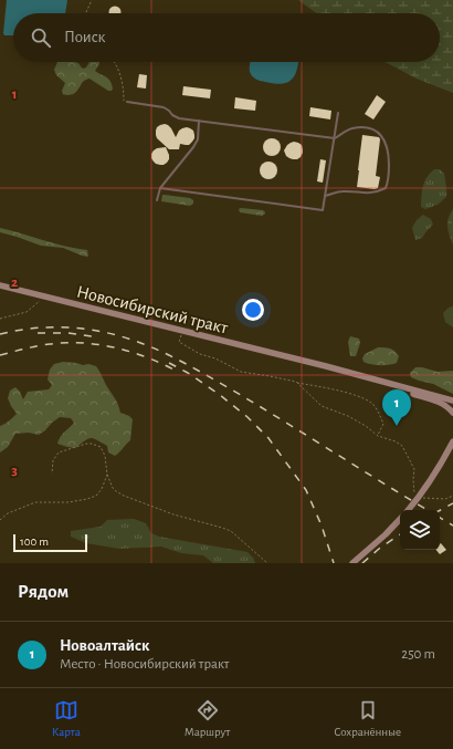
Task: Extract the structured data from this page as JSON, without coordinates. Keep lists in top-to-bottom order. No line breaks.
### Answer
{"streets":{"main road":["Новосибирский тракт"]},"scale_bar":"100 m","page":{"search":"Поиск","pins":"1","scale":"100 m","heading":"Рядом","list":[{"mark":"1","name":"Новоалтайск","note":"Место · Новосибирский тракт","value":"250 m"}],"nav":["Карта","Маршрут","Сохранённые"]},"grid":{"rows":["1","2","3"]}}
